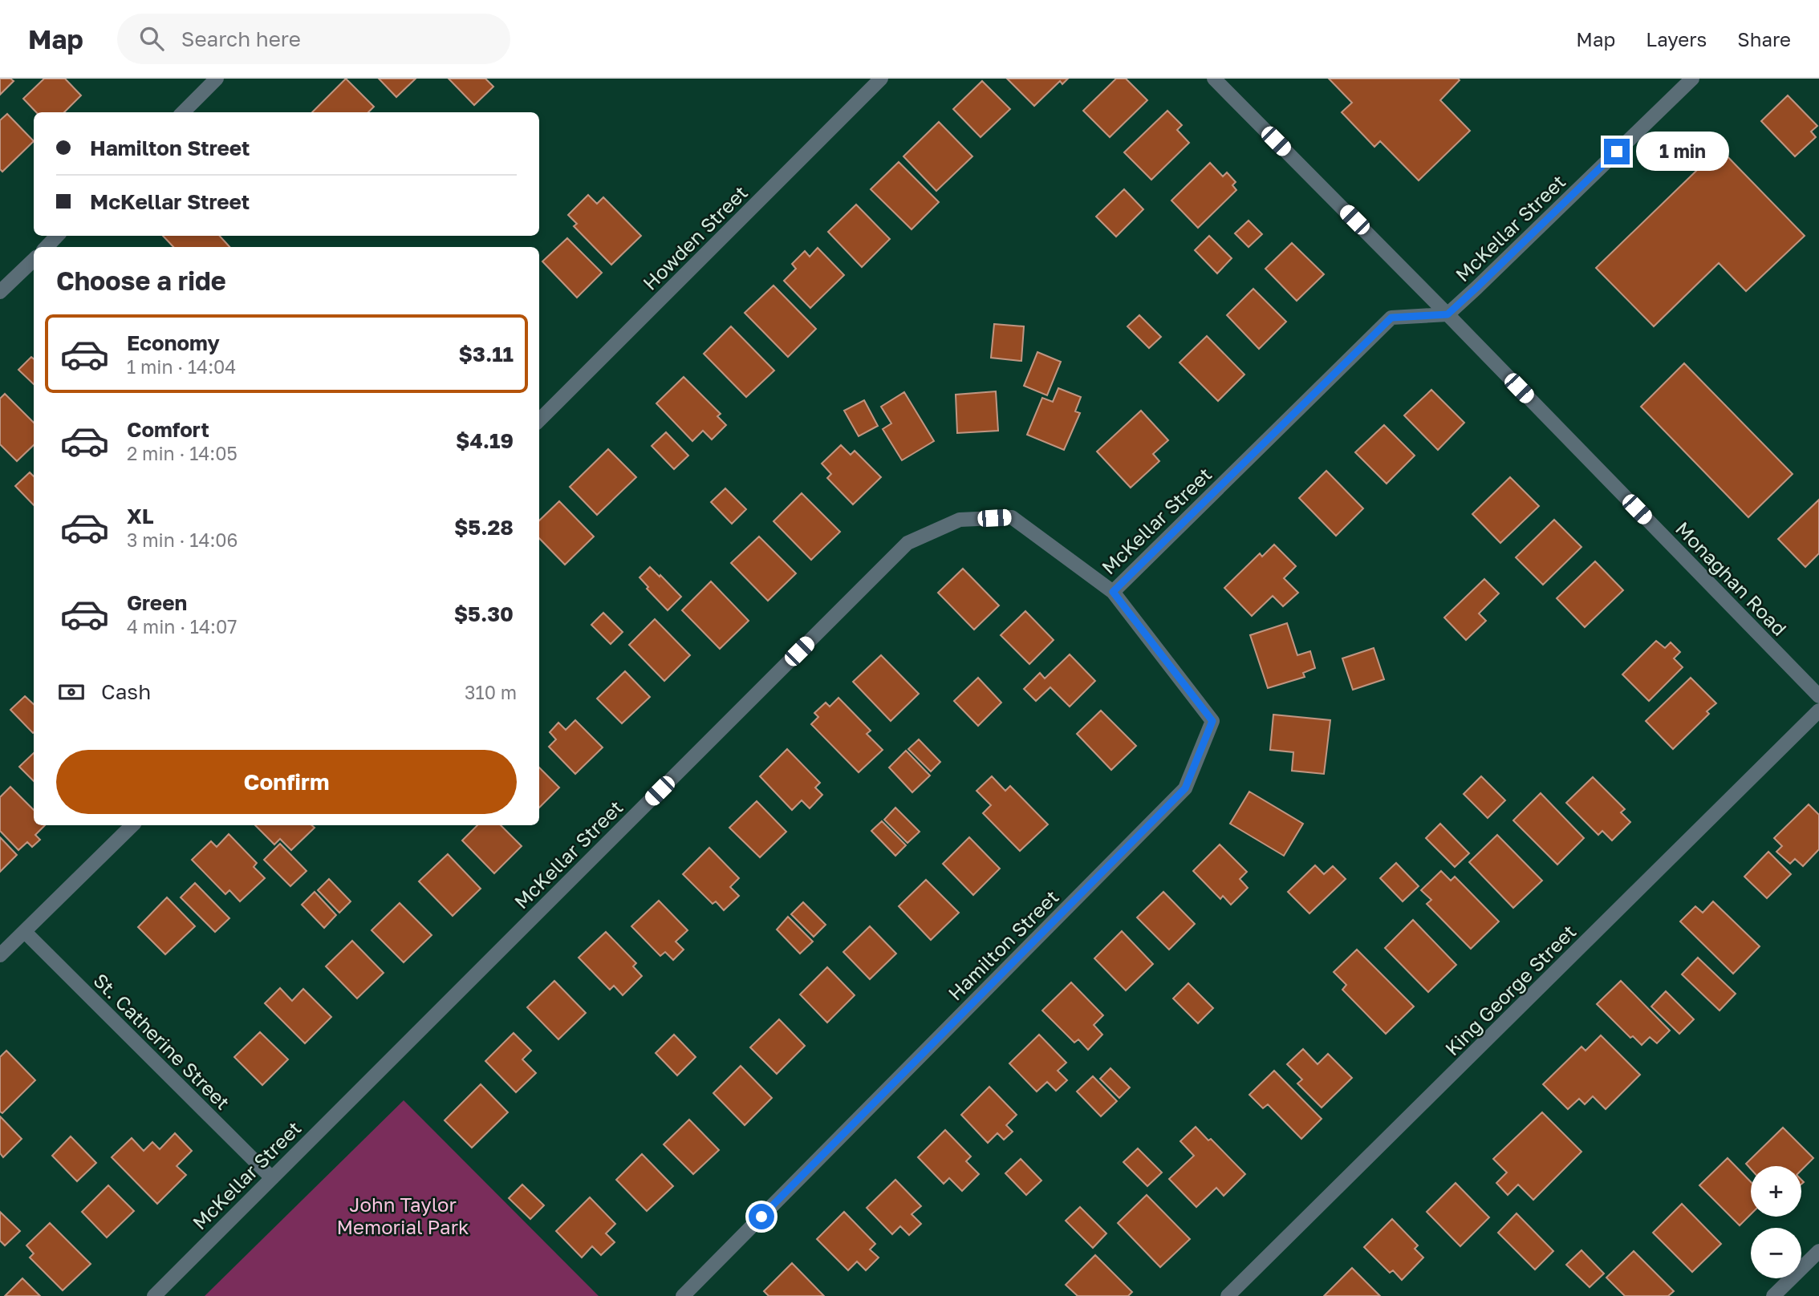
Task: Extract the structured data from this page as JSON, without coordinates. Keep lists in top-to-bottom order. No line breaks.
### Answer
{"streets":{"street":["McKellar Street","Howden Street","Monaghan Road","Hamilton Street","King George Street","St. Catherine Street"]},"crossings":[["McKellar Street","Monaghan Road"],["McKellar Street","Hamilton Street"],["McKellar Street","St. Catherine Street"]],"parks":["John Taylor Memorial Park"],"page":{"header":"Map","search":"Search here","nav":["Map","Layers","Share"],"banner":["Hamilton Street","McKellar Street"],"bubble":"1 min","heading":"Choose a ride","list":[{"name":"Economy","note":"1 min · 14:04","value":"$3.11"},{"name":"Comfort","note":"2 min · 14:05","value":"$4.19"},{"name":"XL","note":"3 min · 14:06","value":"$5.28"},{"name":"Green","note":"4 min · 14:07","value":"$5.30"}],"pay":["Cash","310 m"],"buttons":"Confirm","map_buttons":["+","−"]}}
